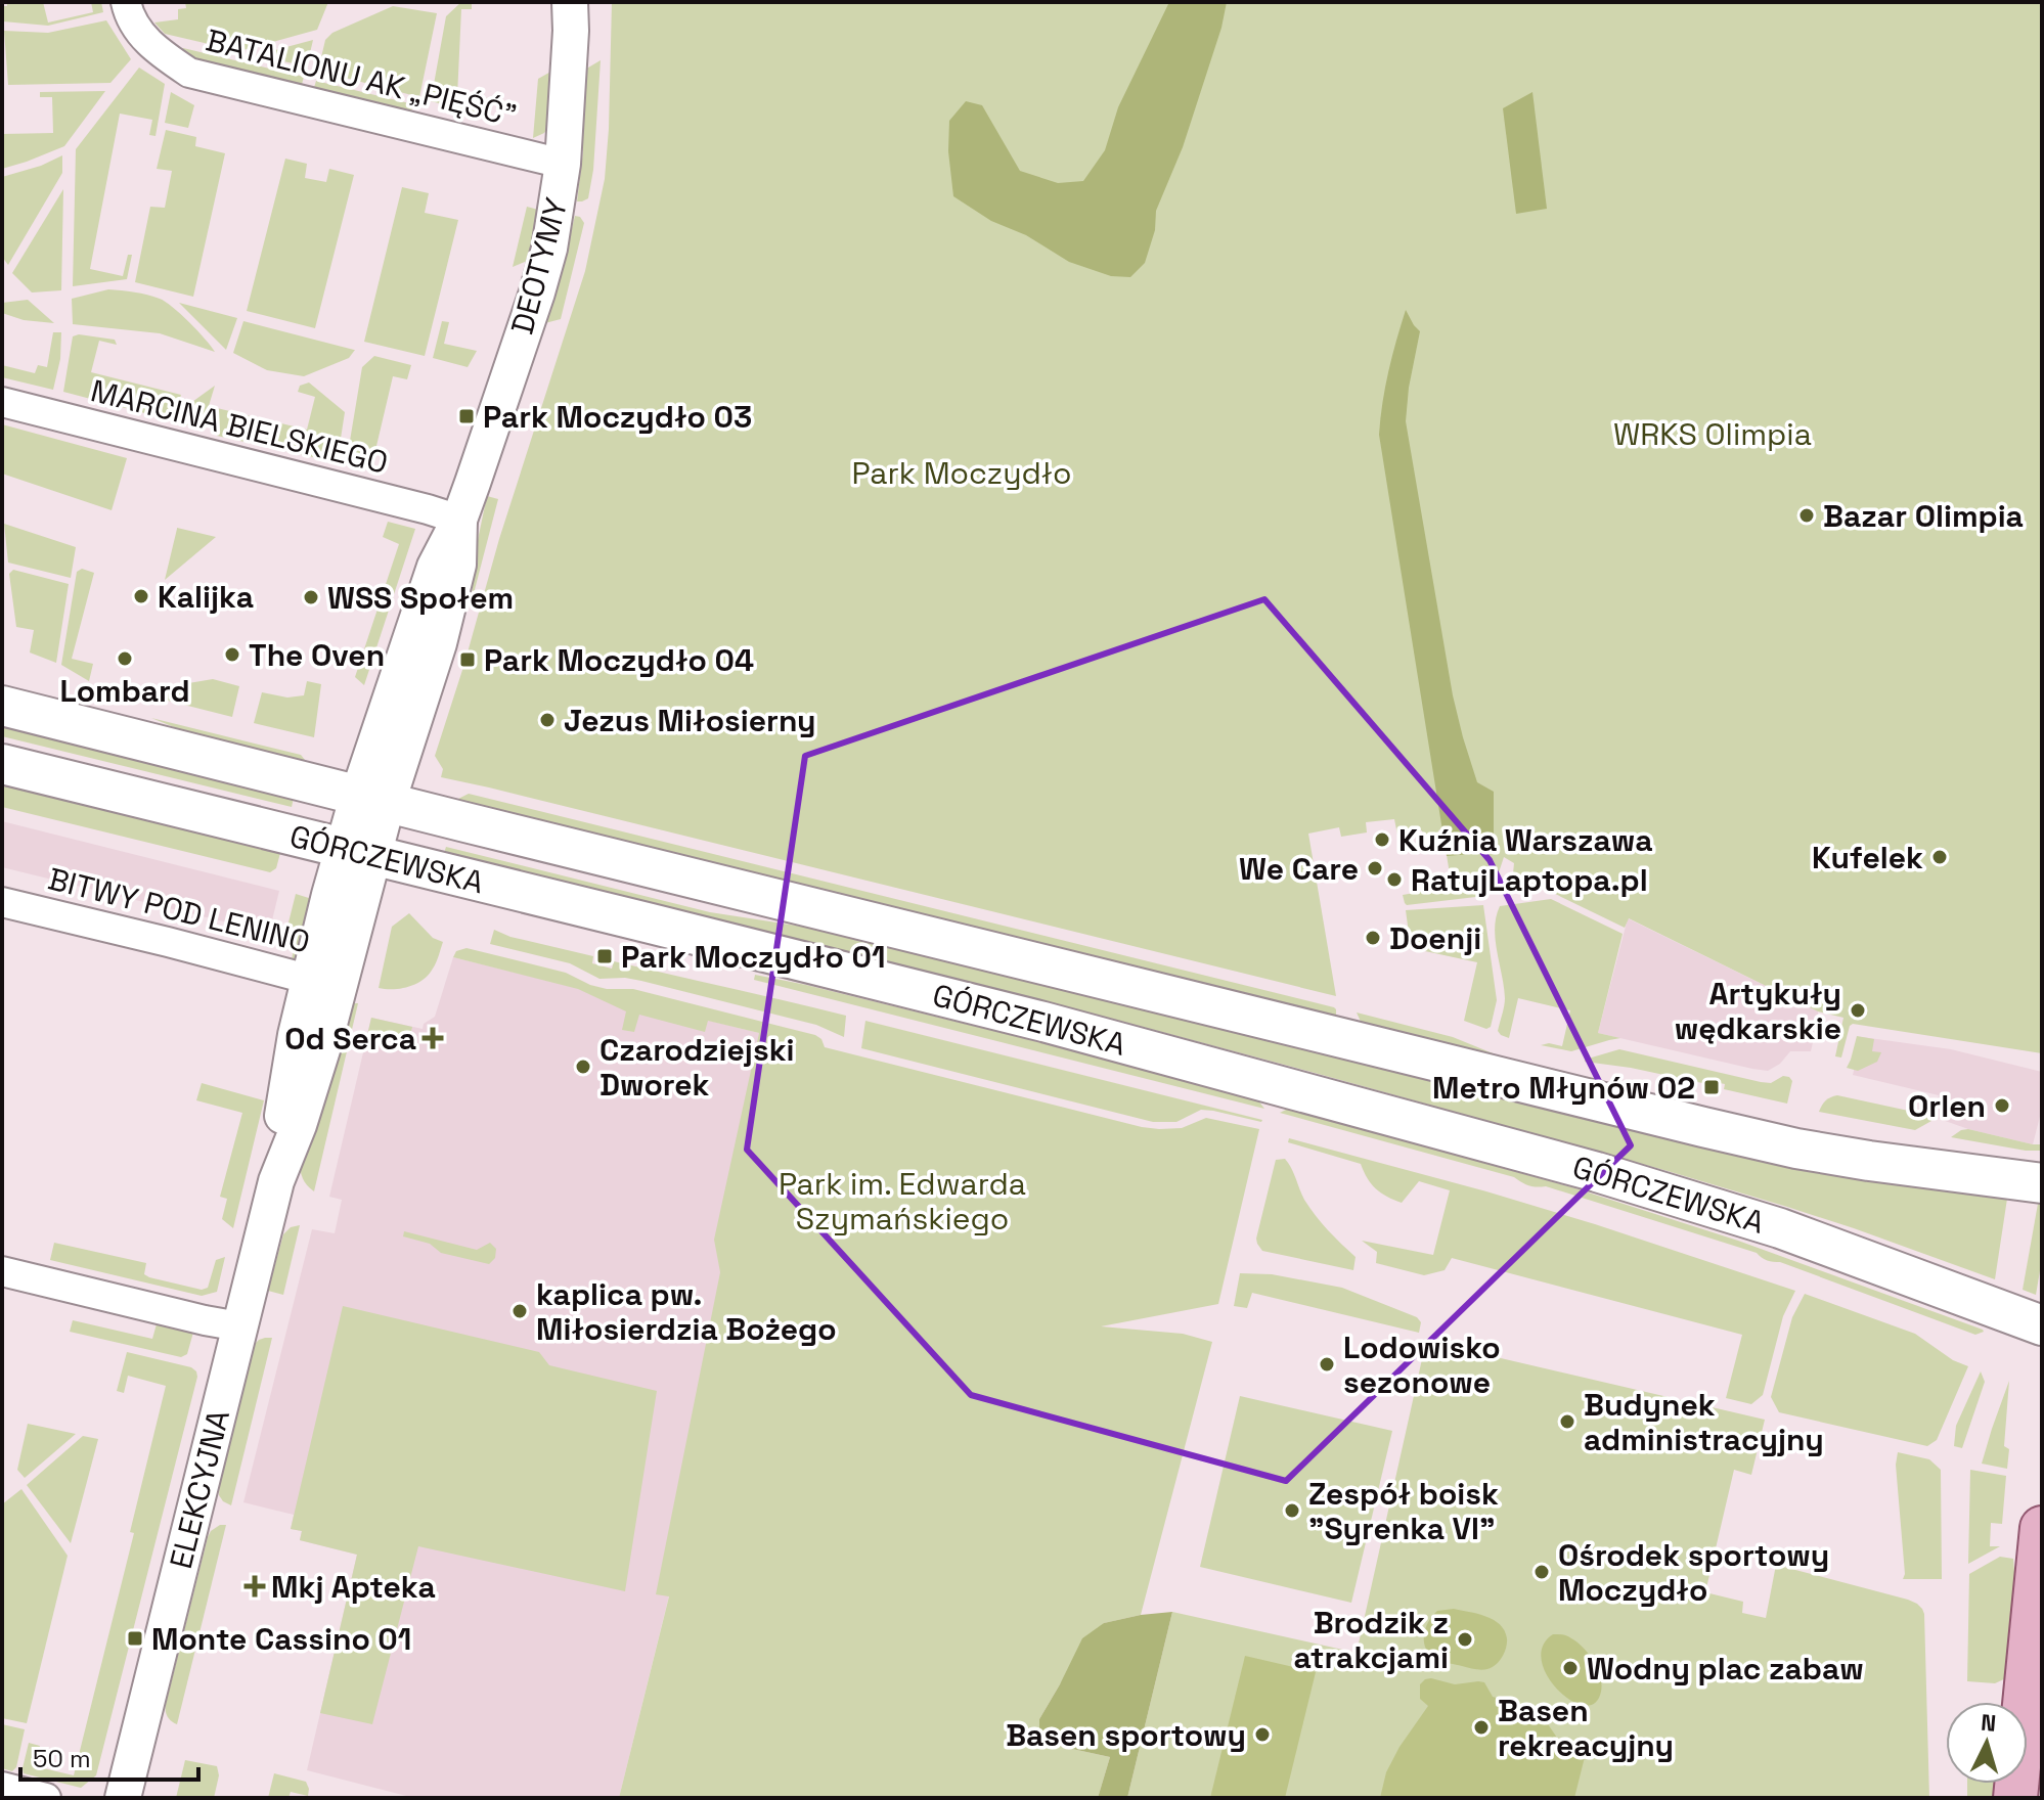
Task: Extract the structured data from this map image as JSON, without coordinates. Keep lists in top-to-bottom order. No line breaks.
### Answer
{"streets":{"main road":["GÓRCZEWSKA"],"street":["BATALIONU AK „PIĘŚĆ”","DEOTYMY","MARCINA BIELSKIEGO","BITWY POD LENINO","ELEKCYJNA"]},"crossings":[["BATALIONU AK „PIĘŚĆ”","DEOTYMY"],["DEOTYMY","MARCINA BIELSKIEGO"],["DEOTYMY","GÓRCZEWSKA"],["DEOTYMY","ELEKCYJNA"],["GÓRCZEWSKA","ELEKCYJNA"],["BITWY POD LENINO","ELEKCYJNA"]],"parks":["WRKS Olimpia","Park Moczydło","Park im. Edwarda Szymańskiego"],"places":{"transit":["Park Moczydło 03","Park Moczydło 04","Park Moczydło 01","Metro Młynów 02","Monte Cassino 01"],"other":["Bazar Olimpia","Kalijka","WSS Społem","The Oven","Lombard","Jezus Miłosierny","Kuźnia Warszawa","Kufelek","We Care","RatujLaptopa.pl","Doenji","Artykuły wędkarskie","Czarodziejski Dworek","Orlen","kaplica pw. Miłosierdzia Bożego","Lodowisko sezonowe","Budynek administracyjny","Zespół boisk \"Syrenka VI\"","Ośrodek sportowy Moczydło","Brodzik z atrakcjami","Wodny plac zabaw","Basen rekreacyjny","Basen sportowy"],"health":["Od Serca","Mkj Apteka"]},"scale_bar":"50 m","north":"top"}
